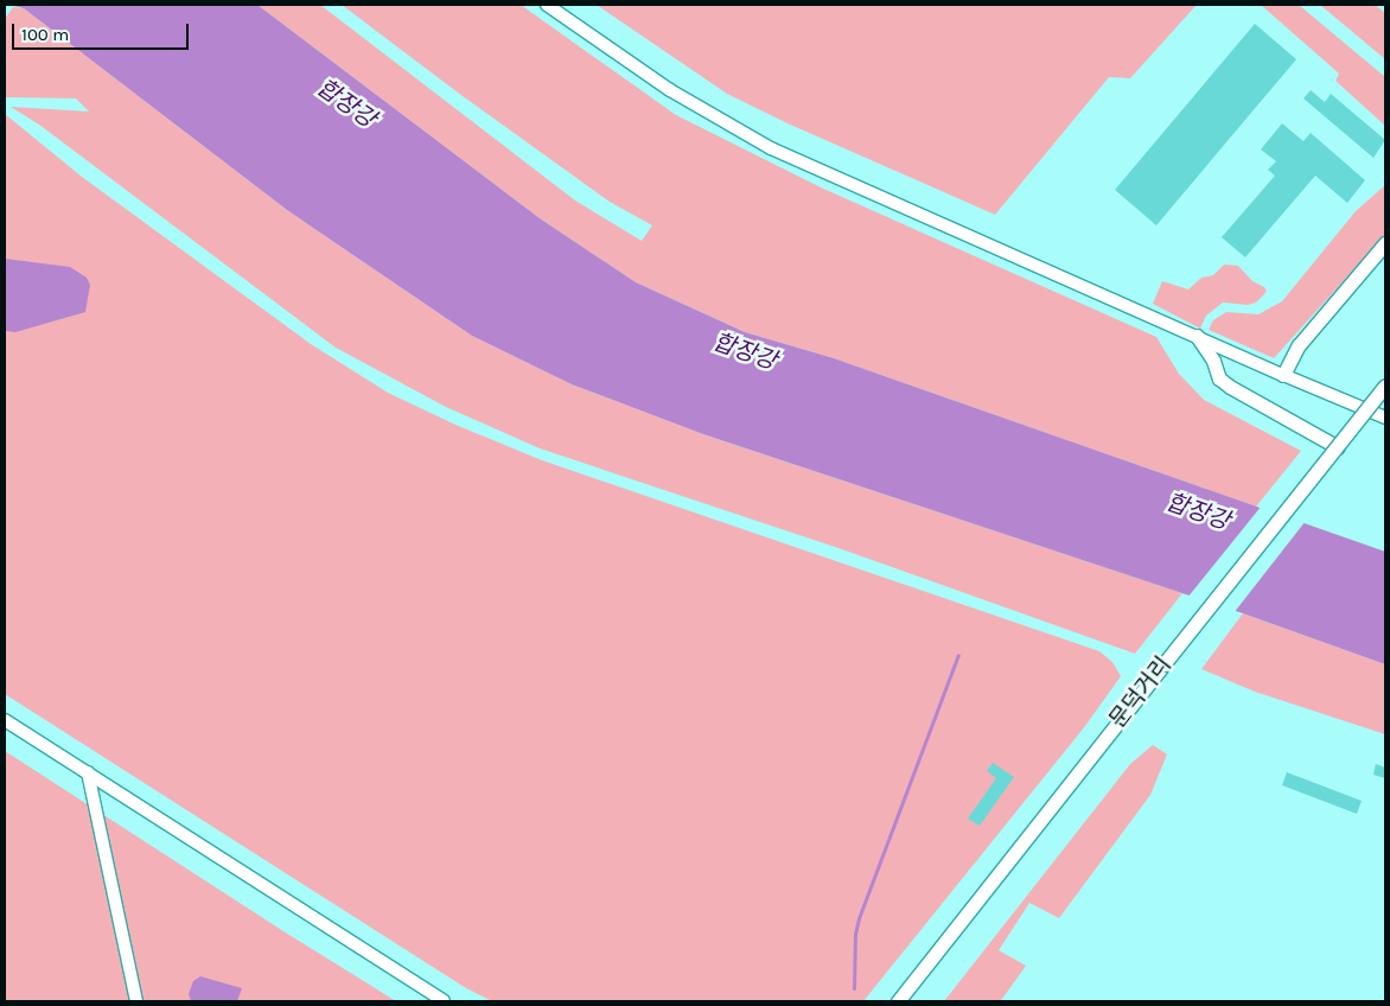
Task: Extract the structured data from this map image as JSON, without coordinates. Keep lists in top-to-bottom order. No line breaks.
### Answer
{"streets":{"main road":["문덕거리"]},"water":["합장강"],"scale_bar":"100 m"}
